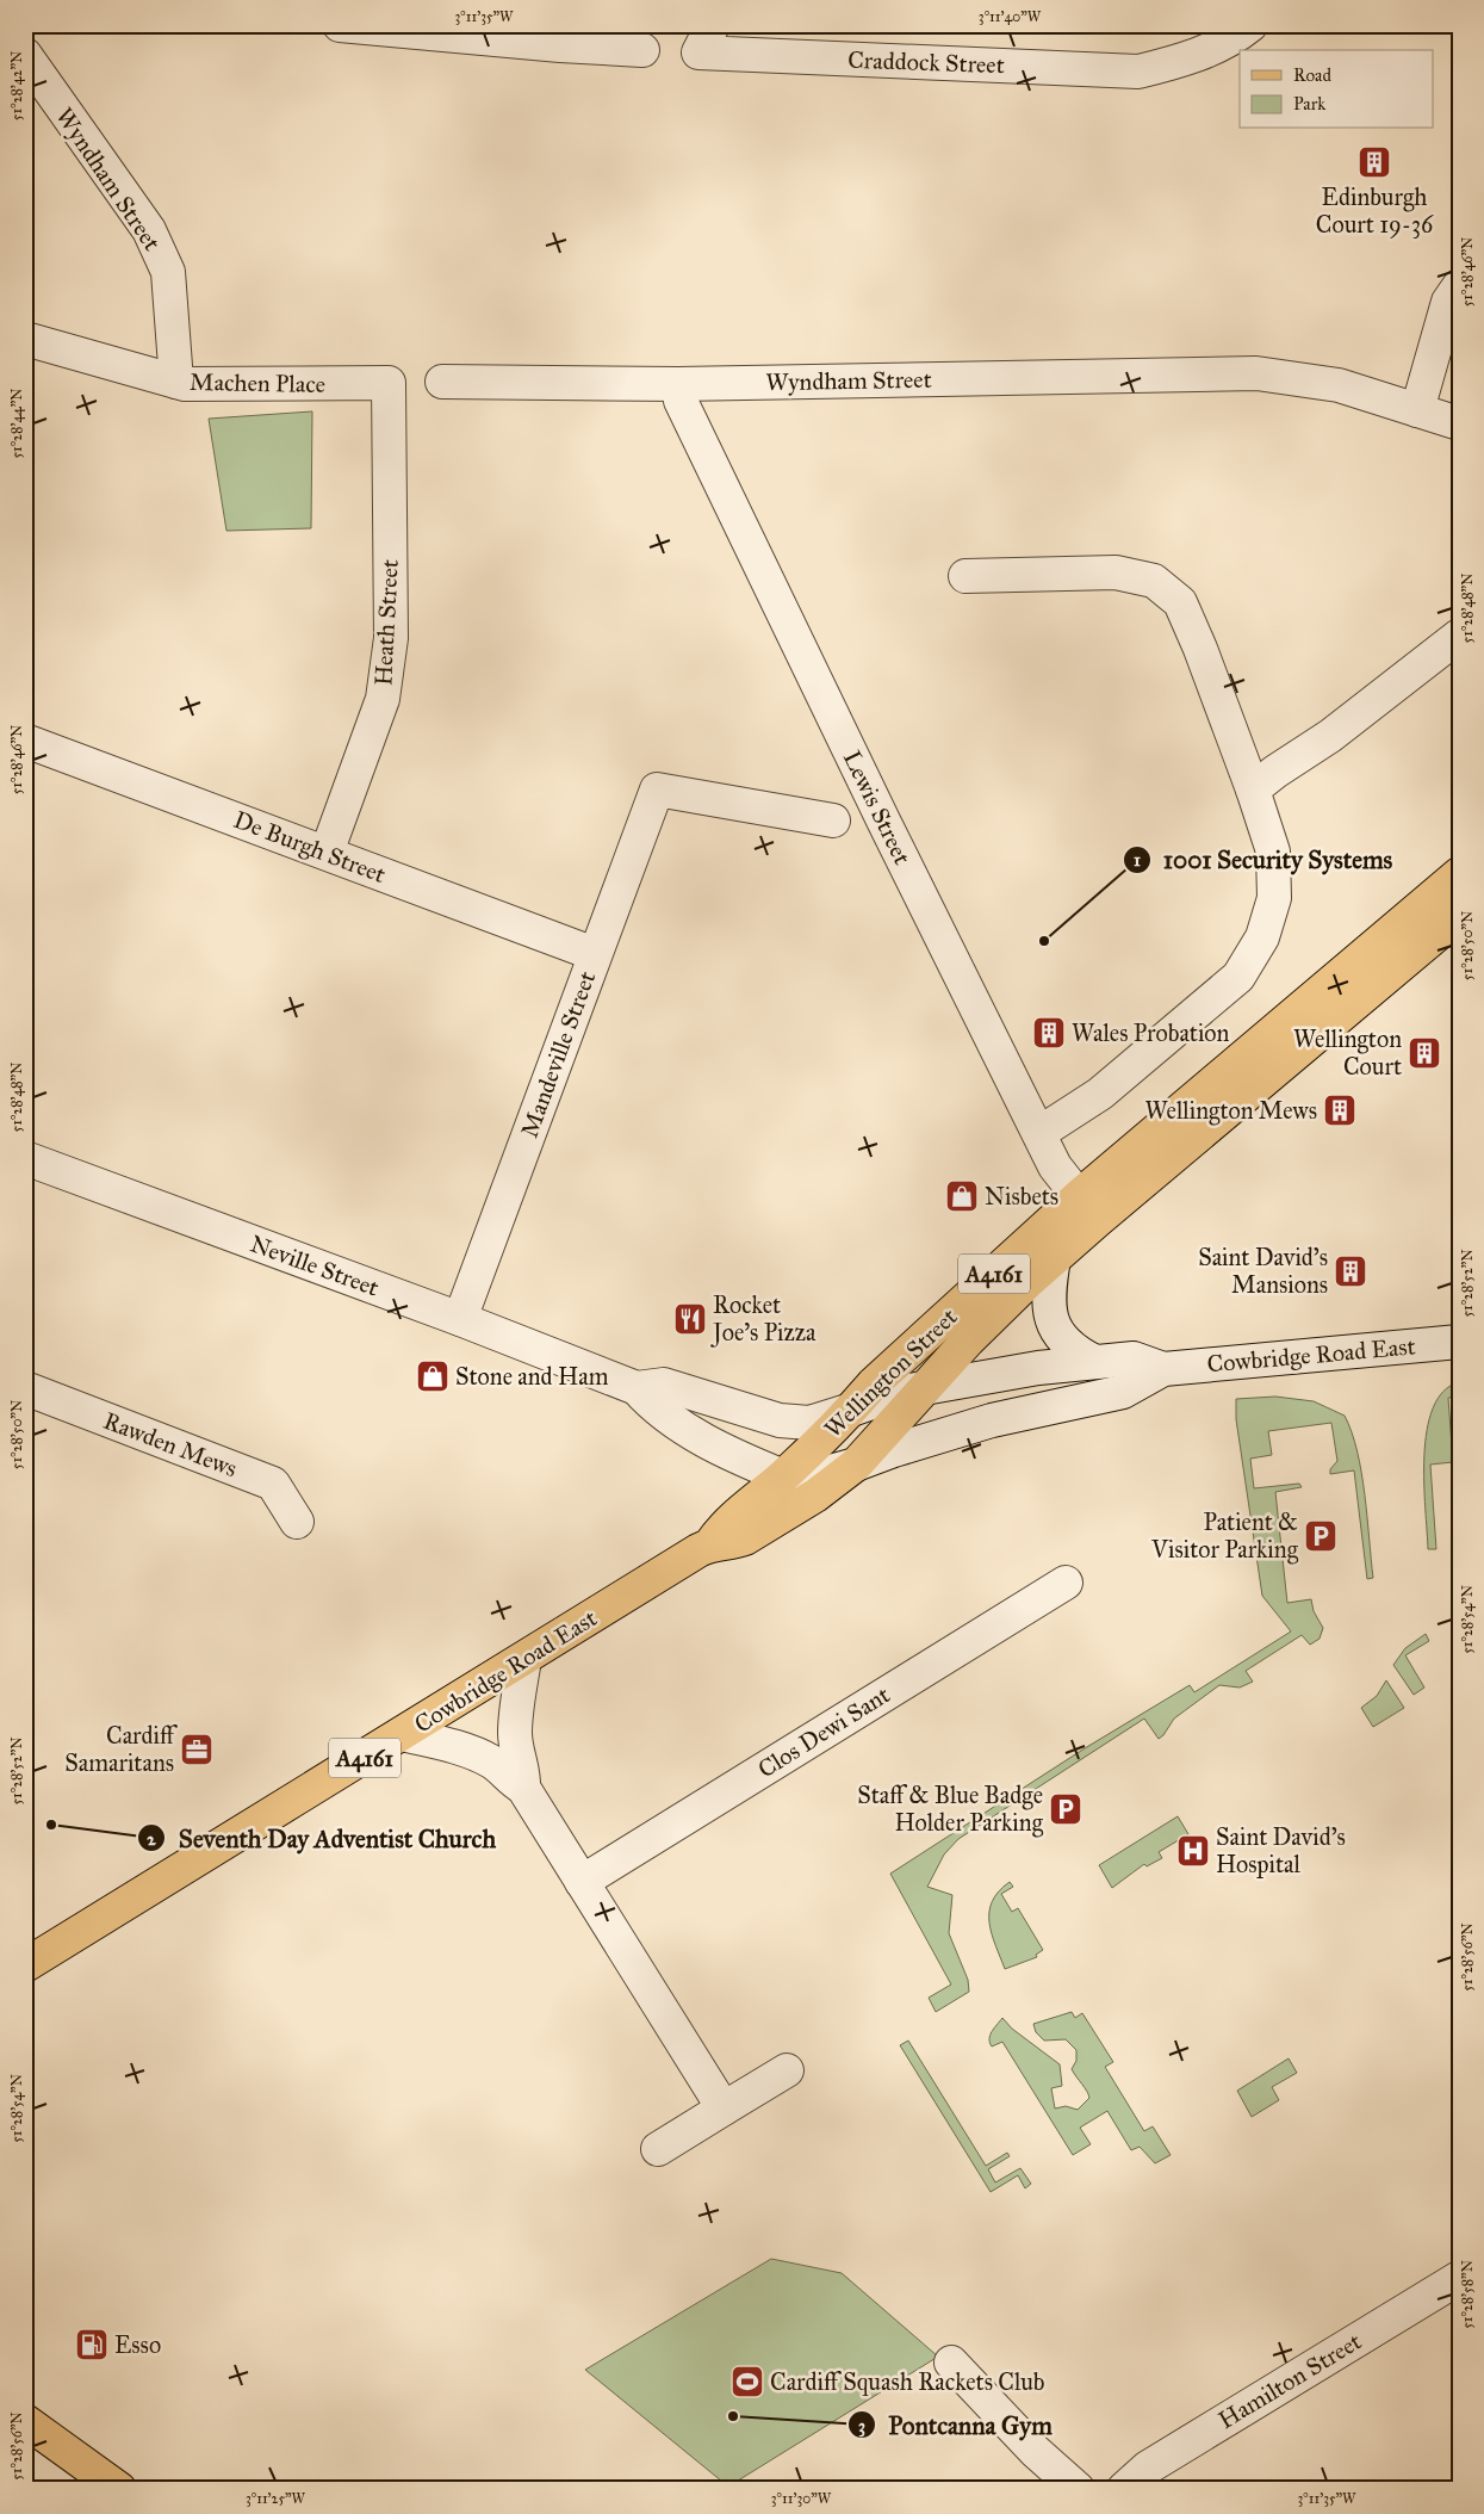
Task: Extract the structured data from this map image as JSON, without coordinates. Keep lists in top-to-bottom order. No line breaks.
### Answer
{"streets":{"main road":["A4161","Cowbridge Road East","Wellington Street"],"street":["Craddock Street","Wyndham Street","Machen Place","Heath Street","Lewis Street","De Burgh Street","Mandeville Street","Neville Street","Rawden Mews","Clos Dewi Sant","Hamilton Street"]},"crossings":[["Wyndham Street","Machen Place"],["Wyndham Street","Lewis Street"],["Machen Place","Heath Street"],["Heath Street","De Burgh Street"],["Lewis Street","Wellington Street"],["De Burgh Street","Mandeville Street"],["Mandeville Street","Neville Street"],["Neville Street","Cowbridge Road East"],["Neville Street","Wellington Street"],["Cowbridge Road East","Wellington Street"]],"places":{"building":["Edinburgh Court 19-36","Wales Probation","Wellington Court","Wellington Mews","Saint David's Mansions"],"other":["1001 Security Systems","Seventh Day Adventist Church","Pontcanna Gym"],"shop":["Nisbets","Stone and Ham"],"restaurant":["Rocket Joe's Pizza"],"parking":["Patient & Visitor Parking","Staff & Blue Badge Holder Parking"],"office":["Cardiff Samaritans"],"hospital":["Saint David's Hospital"],"fuel station":["Esso"],"sports":["Cardiff Squash Rackets Club"]},"legend":["Road","Park"],"coordinates":["3°11'35\"W","3°11'40\"W","51°28'42\"N","51°28'46\"N","51°28'44\"N","51°28'48\"N","51°28'50\"N","51°28'52\"N","51°28'54\"N","51°28'56\"N","51°28'58\"N","3°11'25\"W","3°11'30\"W"]}
